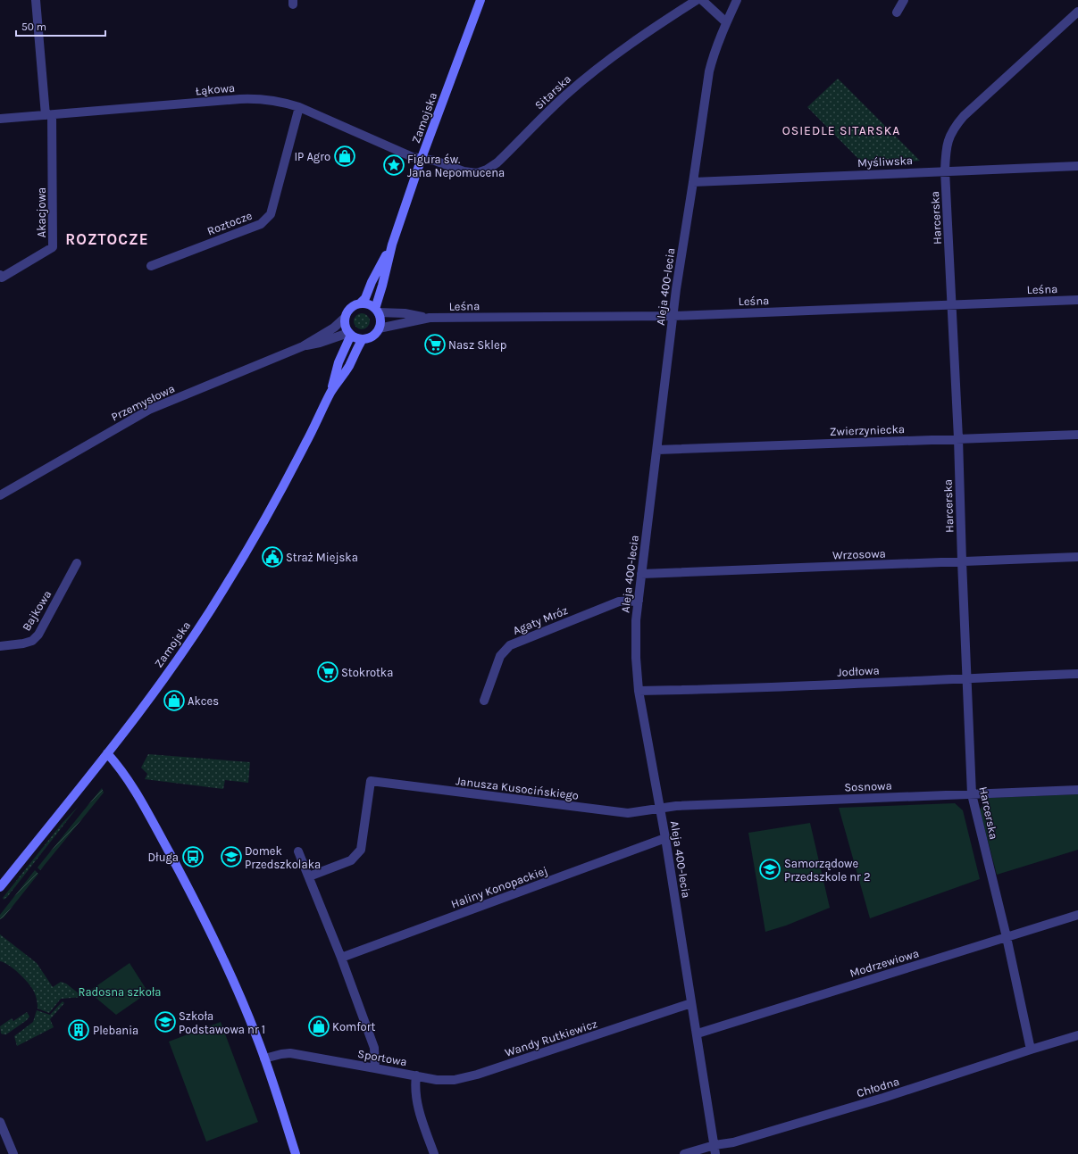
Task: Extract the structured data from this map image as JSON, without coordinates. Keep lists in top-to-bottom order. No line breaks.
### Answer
{"streets":{"street":["Łąkowa","Sitarska","Zamojska","Myśliwska","Akacjowa","Harcerska","Roztocze","Aleja 400-lecia","Leśna","Przemysłowa","Zwierzyniecka","Wrzosowa","Bajkowa","Agaty Mróz","Jodłowa","Sosnowa","Janusza Kusocińskiego","Haliny Konopackiej","Modrzewiowa","Wandy Rutkiewicz","Sportowa","Chłodna"]},"crossings":[["Łąkowa","Sitarska"],["Łąkowa","Zamojska"],["Łąkowa","Akacjowa"],["Łąkowa","Roztocze"],["Sitarska","Zamojska"],["Zamojska","Leśna"],["Zamojska","Przemysłowa"],["Myśliwska","Harcerska"],["Myśliwska","Aleja 400-lecia"],["Harcerska","Leśna"],["Harcerska","Zwierzyniecka"],["Harcerska","Wrzosowa"],["Harcerska","Jodłowa"],["Harcerska","Sosnowa"],["Harcerska","Modrzewiowa"],["Harcerska","Chłodna"],["Aleja 400-lecia","Leśna"],["Aleja 400-lecia","Zwierzyniecka"],["Aleja 400-lecia","Wrzosowa"],["Aleja 400-lecia","Agaty Mróz"],["Aleja 400-lecia","Jodłowa"],["Aleja 400-lecia","Sosnowa"],["Aleja 400-lecia","Janusza Kusocińskiego"],["Aleja 400-lecia","Haliny Konopackiej"],["Aleja 400-lecia","Modrzewiowa"],["Aleja 400-lecia","Wandy Rutkiewicz"],["Aleja 400-lecia","Chłodna"],["Leśna","Przemysłowa"],["Sosnowa","Janusza Kusocińskiego"],["Wandy Rutkiewicz","Sportowa"]],"districts":["OSIEDLE SITARSKA","ROZTOCZE"],"parks":["Radosna szkoła"],"places":{"shop":["IP Agro","Akces","Komfort"],"place":["Figura św. Jana Nepomucena"],"supermarket":["Nasz Sklep","Stokrotka"],"public building":["Straż Miejska"],"bus stop":["Długa"],"school or university":["Domek Przedszkolaka","Samorządowe Przedszkole nr 2","Szkoła Podstawowa nr 1"],"building":["Plebania"]},"scale_bar":"50 m"}
